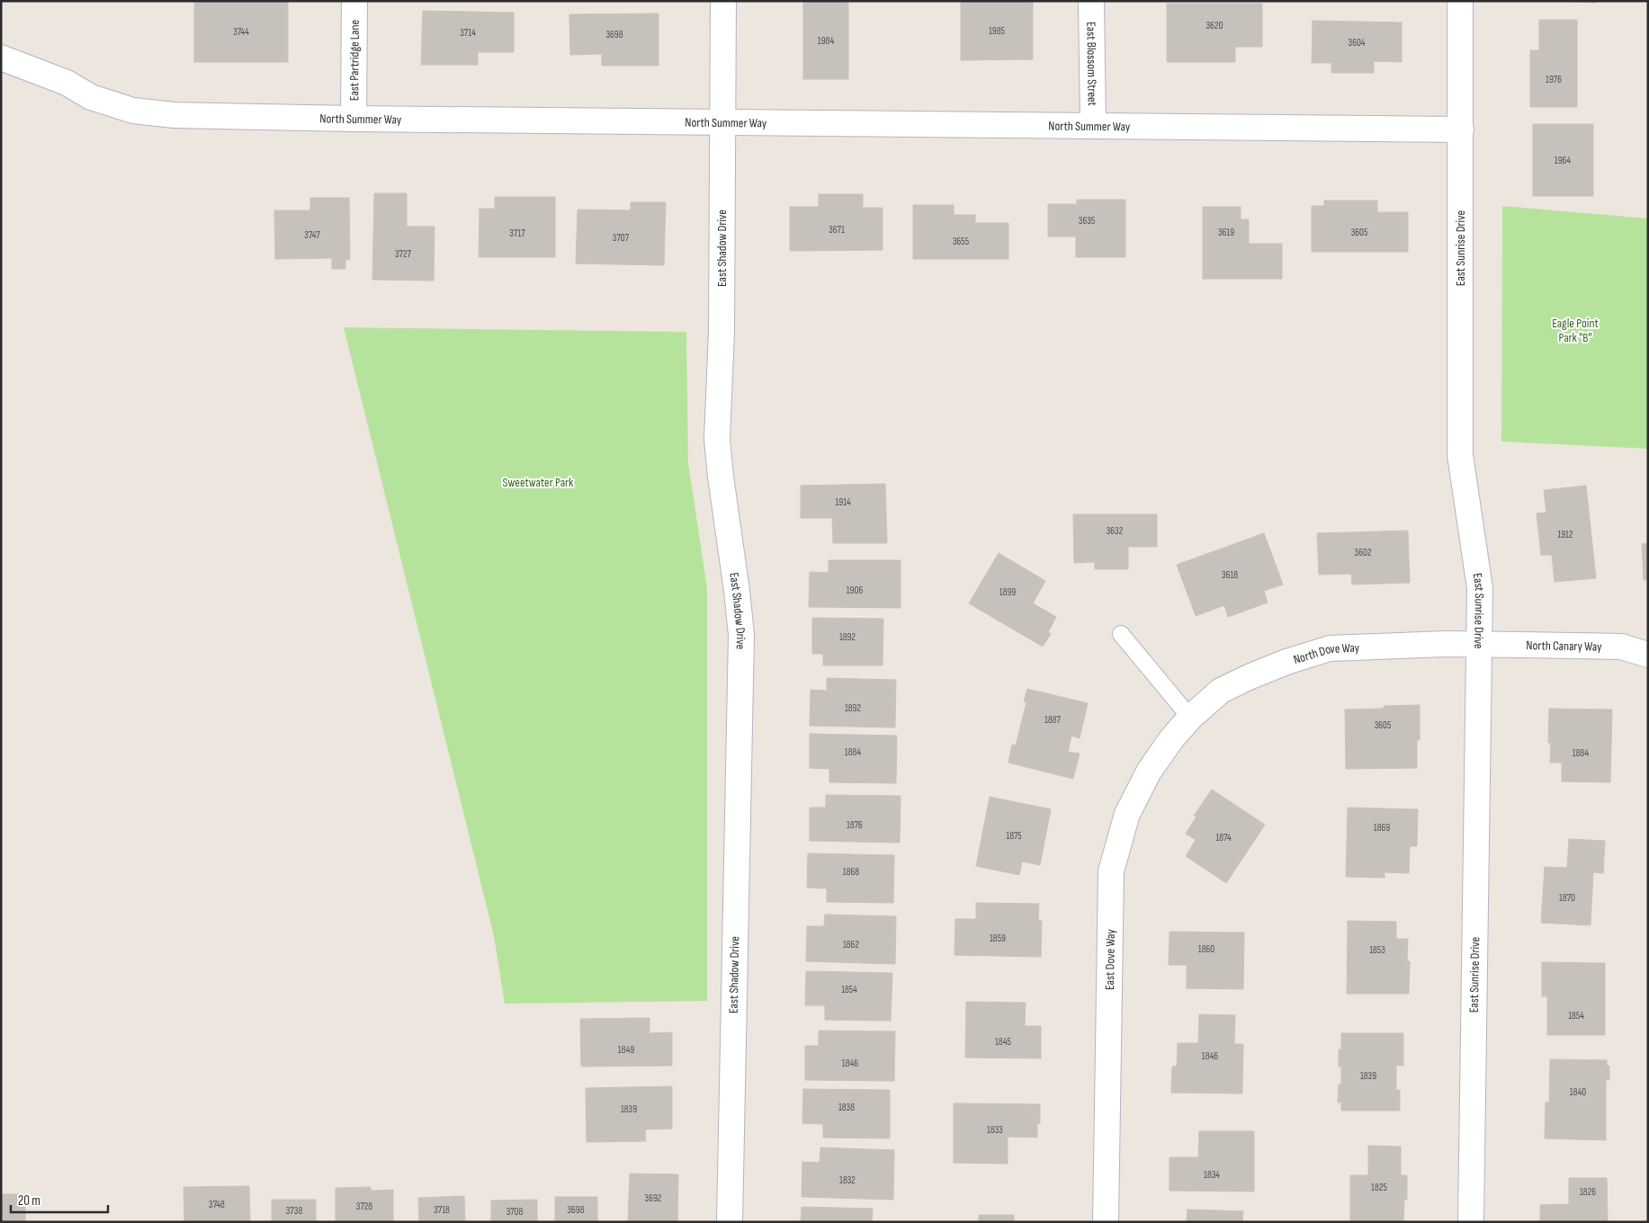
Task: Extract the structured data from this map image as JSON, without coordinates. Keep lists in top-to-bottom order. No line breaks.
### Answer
{"streets":{"street":["East Partridge Lane","East Blossom Street","North Summer Way","East Shadow Drive","East Sunrise Drive","North Canary Way","North Dove Way","East Dove Way"]},"crossings":[["East Partridge Lane","North Summer Way"],["East Blossom Street","North Summer Way"],["North Summer Way","East Shadow Drive"],["North Summer Way","East Sunrise Drive"],["East Sunrise Drive","North Canary Way"],["East Sunrise Drive","North Dove Way"],["North Canary Way","North Dove Way"],["North Dove Way","East Dove Way"]],"parks":["Eagle Point Park \"B\"","Sweetwater Park"],"house_numbers":["3620","1985","3744","3714","3698","1984","3604","1976","1964","3635","3671","3619","3605","3717","3747","3707","3655","3727","1914","3632","1912","3602","3618","1906","1899","1892","1892","1887","3605","1884","1884","1876","1869","1875","1874","1868","1870","1859","1862","1860","1853","1854","1854","1845","1849","1846","1846","1839","1840","1838","1839","1833","1834","1832","1825","1826","3692","3748","3728","3718","3698","3738","3708"],"scale_bar":"20 m"}
